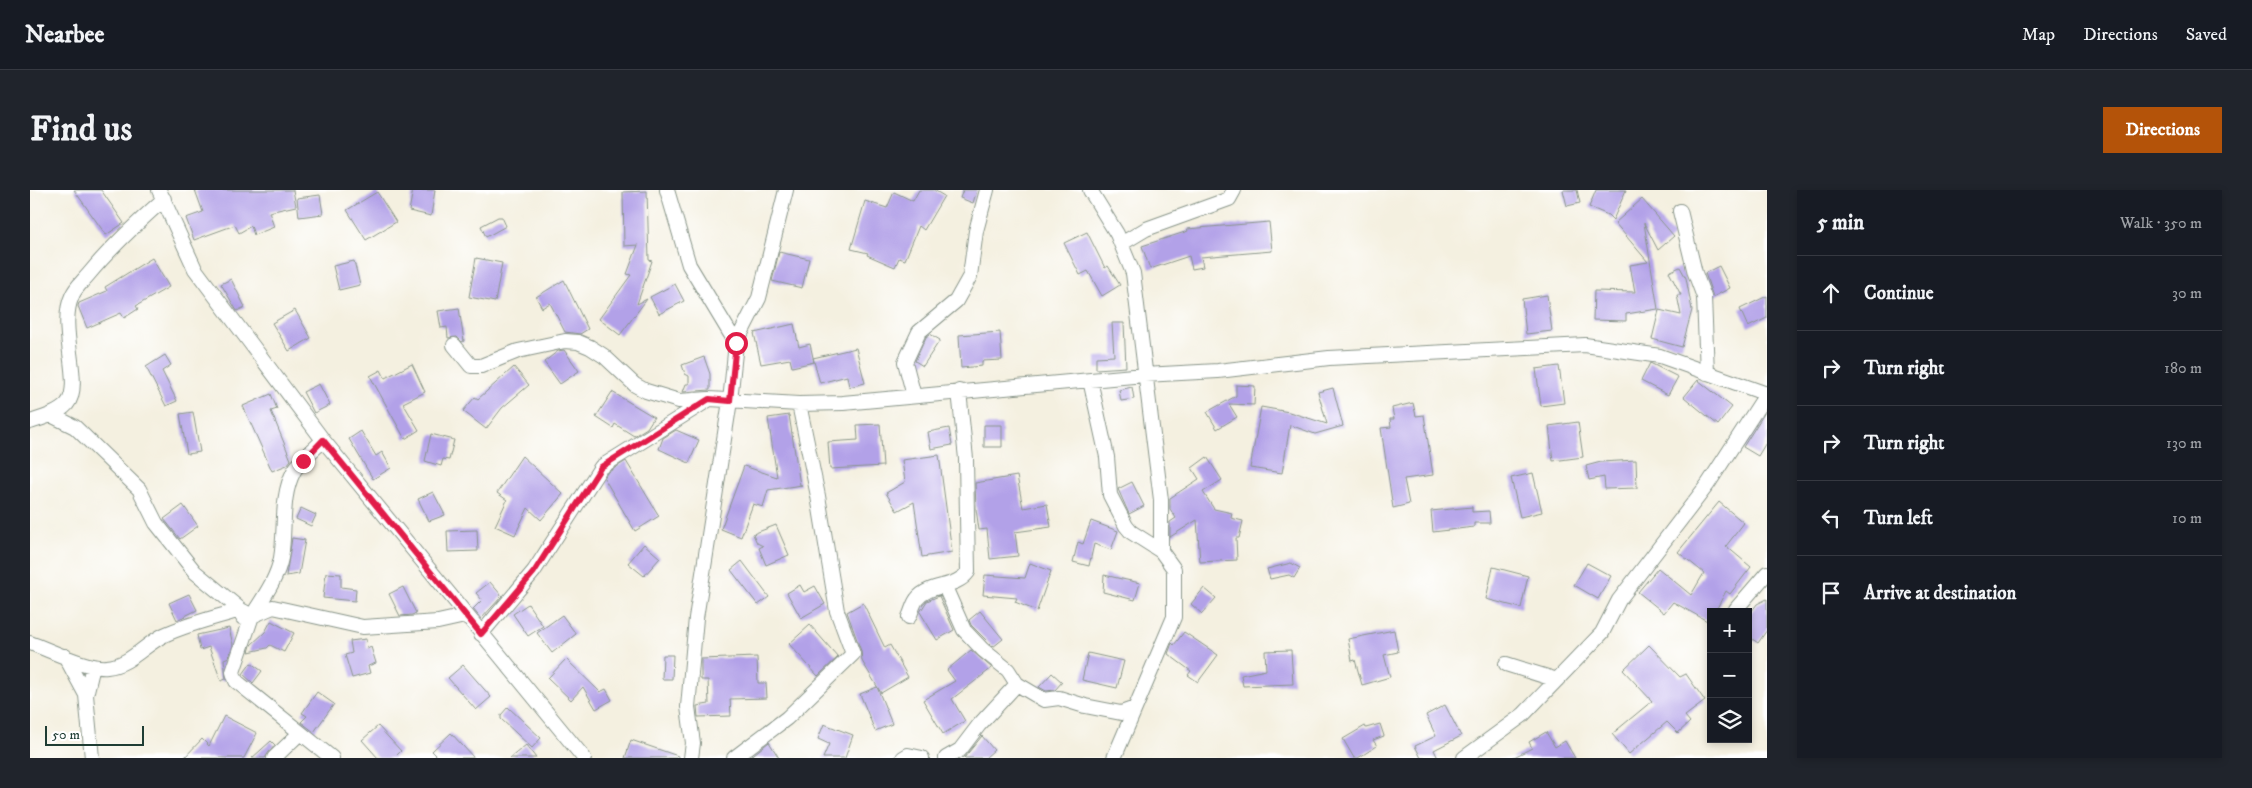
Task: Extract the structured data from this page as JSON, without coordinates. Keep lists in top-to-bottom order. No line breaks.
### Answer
{"scale_bar":"50 m","page":{"header":"Nearbee","nav":["Map","Directions","Saved"],"buttons":"Directions","title":"Find us","heading":["5 min","Walk · 350 m"],"list":[["Continue","30 m"],["Turn right","180 m"],["Turn right","130 m"],["Turn left","10 m"],"Arrive at destination"],"map_buttons":["+","−"],"scale":"50 m"}}
